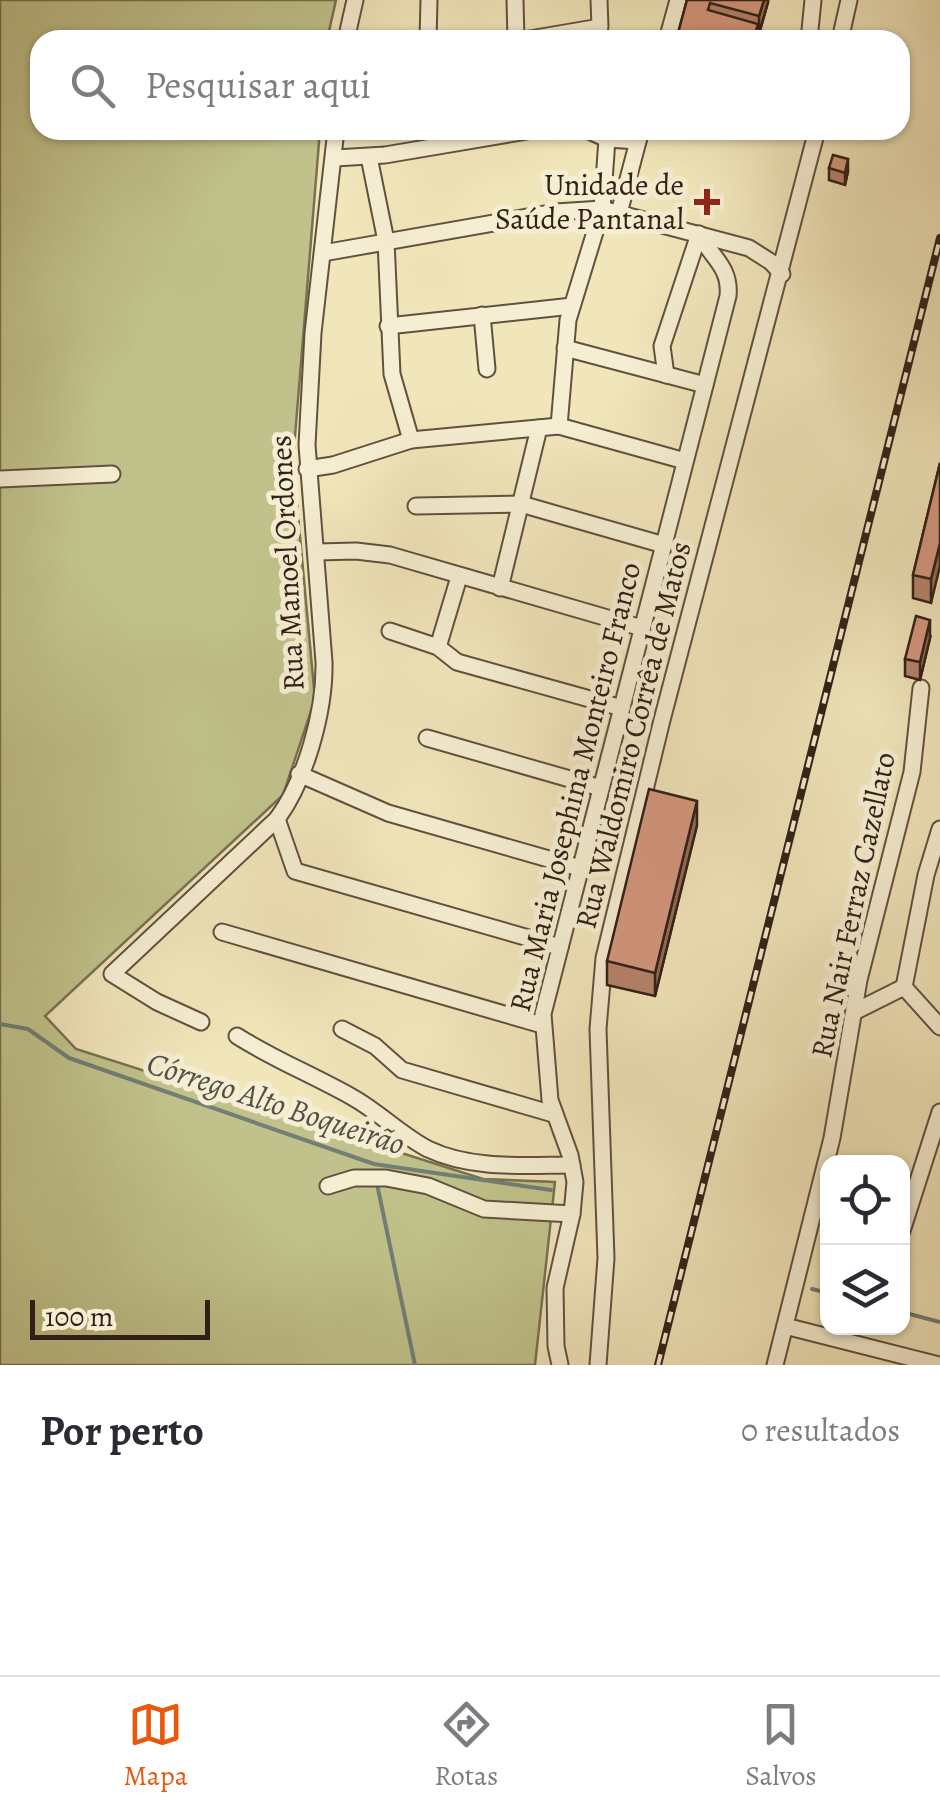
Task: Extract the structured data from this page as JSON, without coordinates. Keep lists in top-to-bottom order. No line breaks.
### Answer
{"streets":{"street":["Rua Manoel Ordones","Rua Waldomiro Corrêa de Matos","Rua Maria Josephina Monteiro Franco","Rua Nair Ferraz Cazellato"]},"water":["Córrego Alto Boqueirão"],"places":{"health":["Unidade de Saúde Pantanal"]},"scale_bar":"100 m","page":{"search":"Pesquisar aqui","scale":"100 m","heading":["Por perto","0 resultados"],"nav":["Mapa","Rotas","Salvos"]}}
